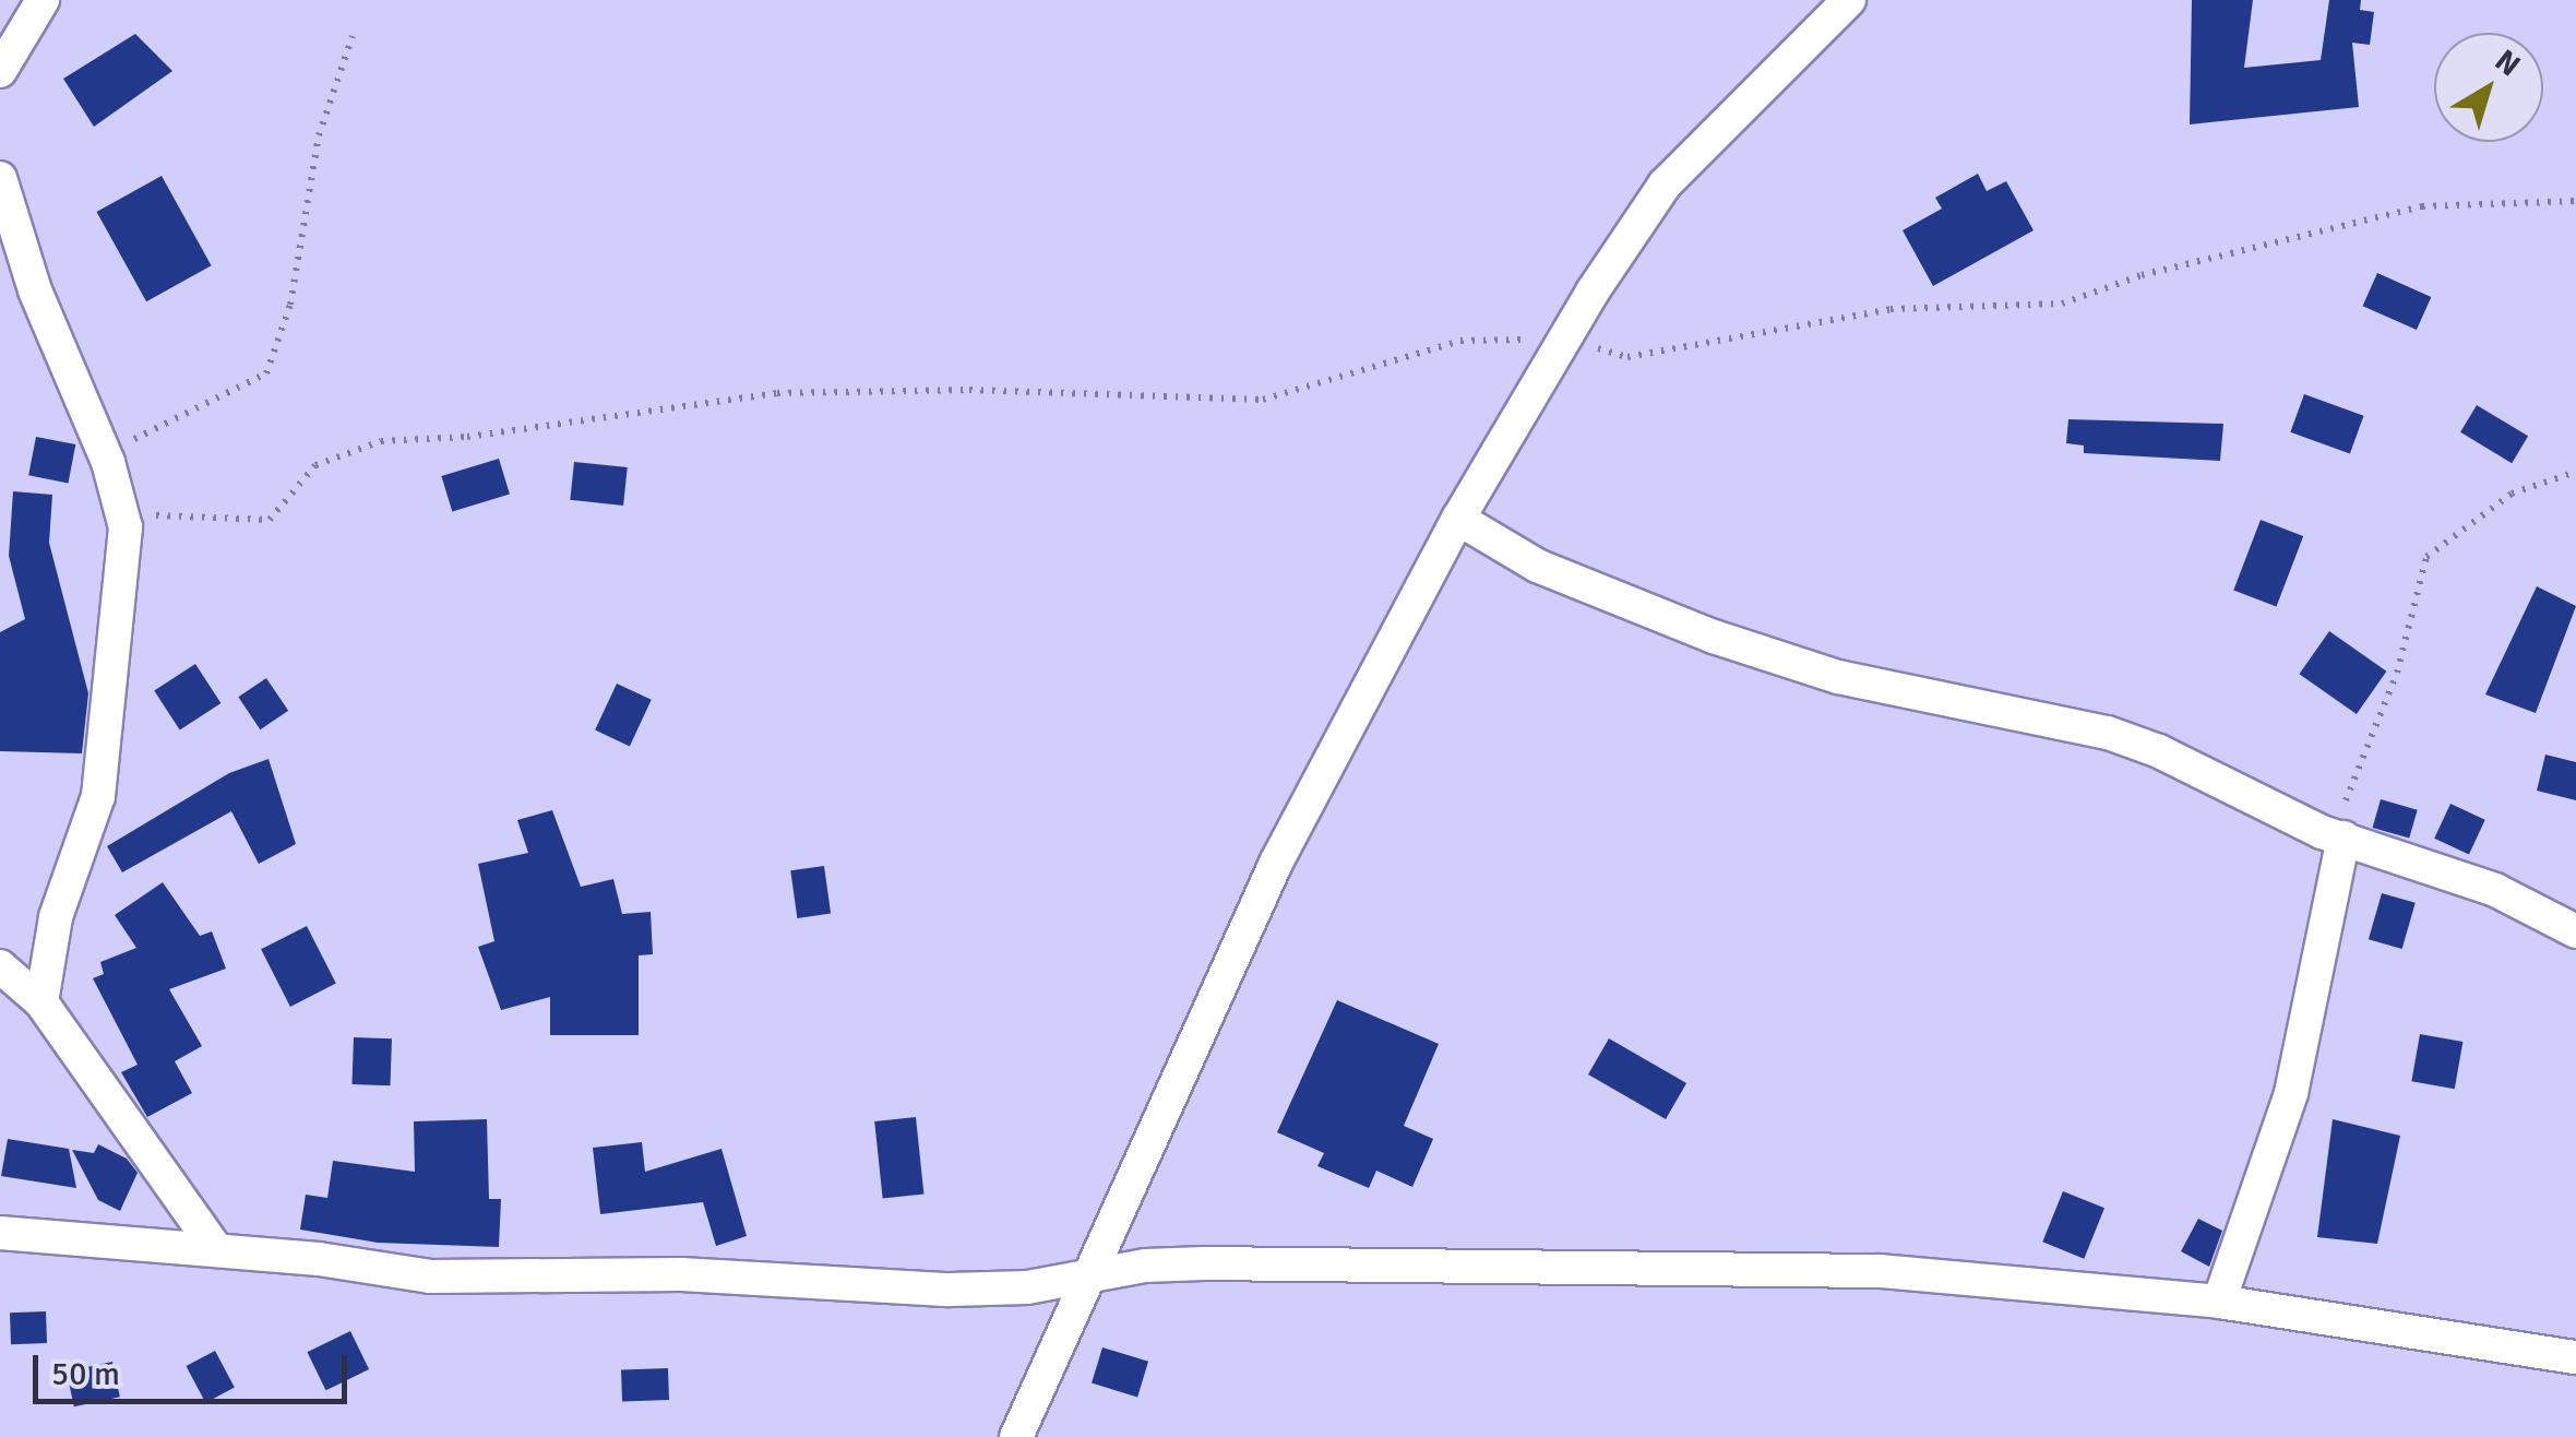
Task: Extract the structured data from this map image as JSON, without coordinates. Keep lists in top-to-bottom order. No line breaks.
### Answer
{"scale_bar":"50 m","north":"top right"}
